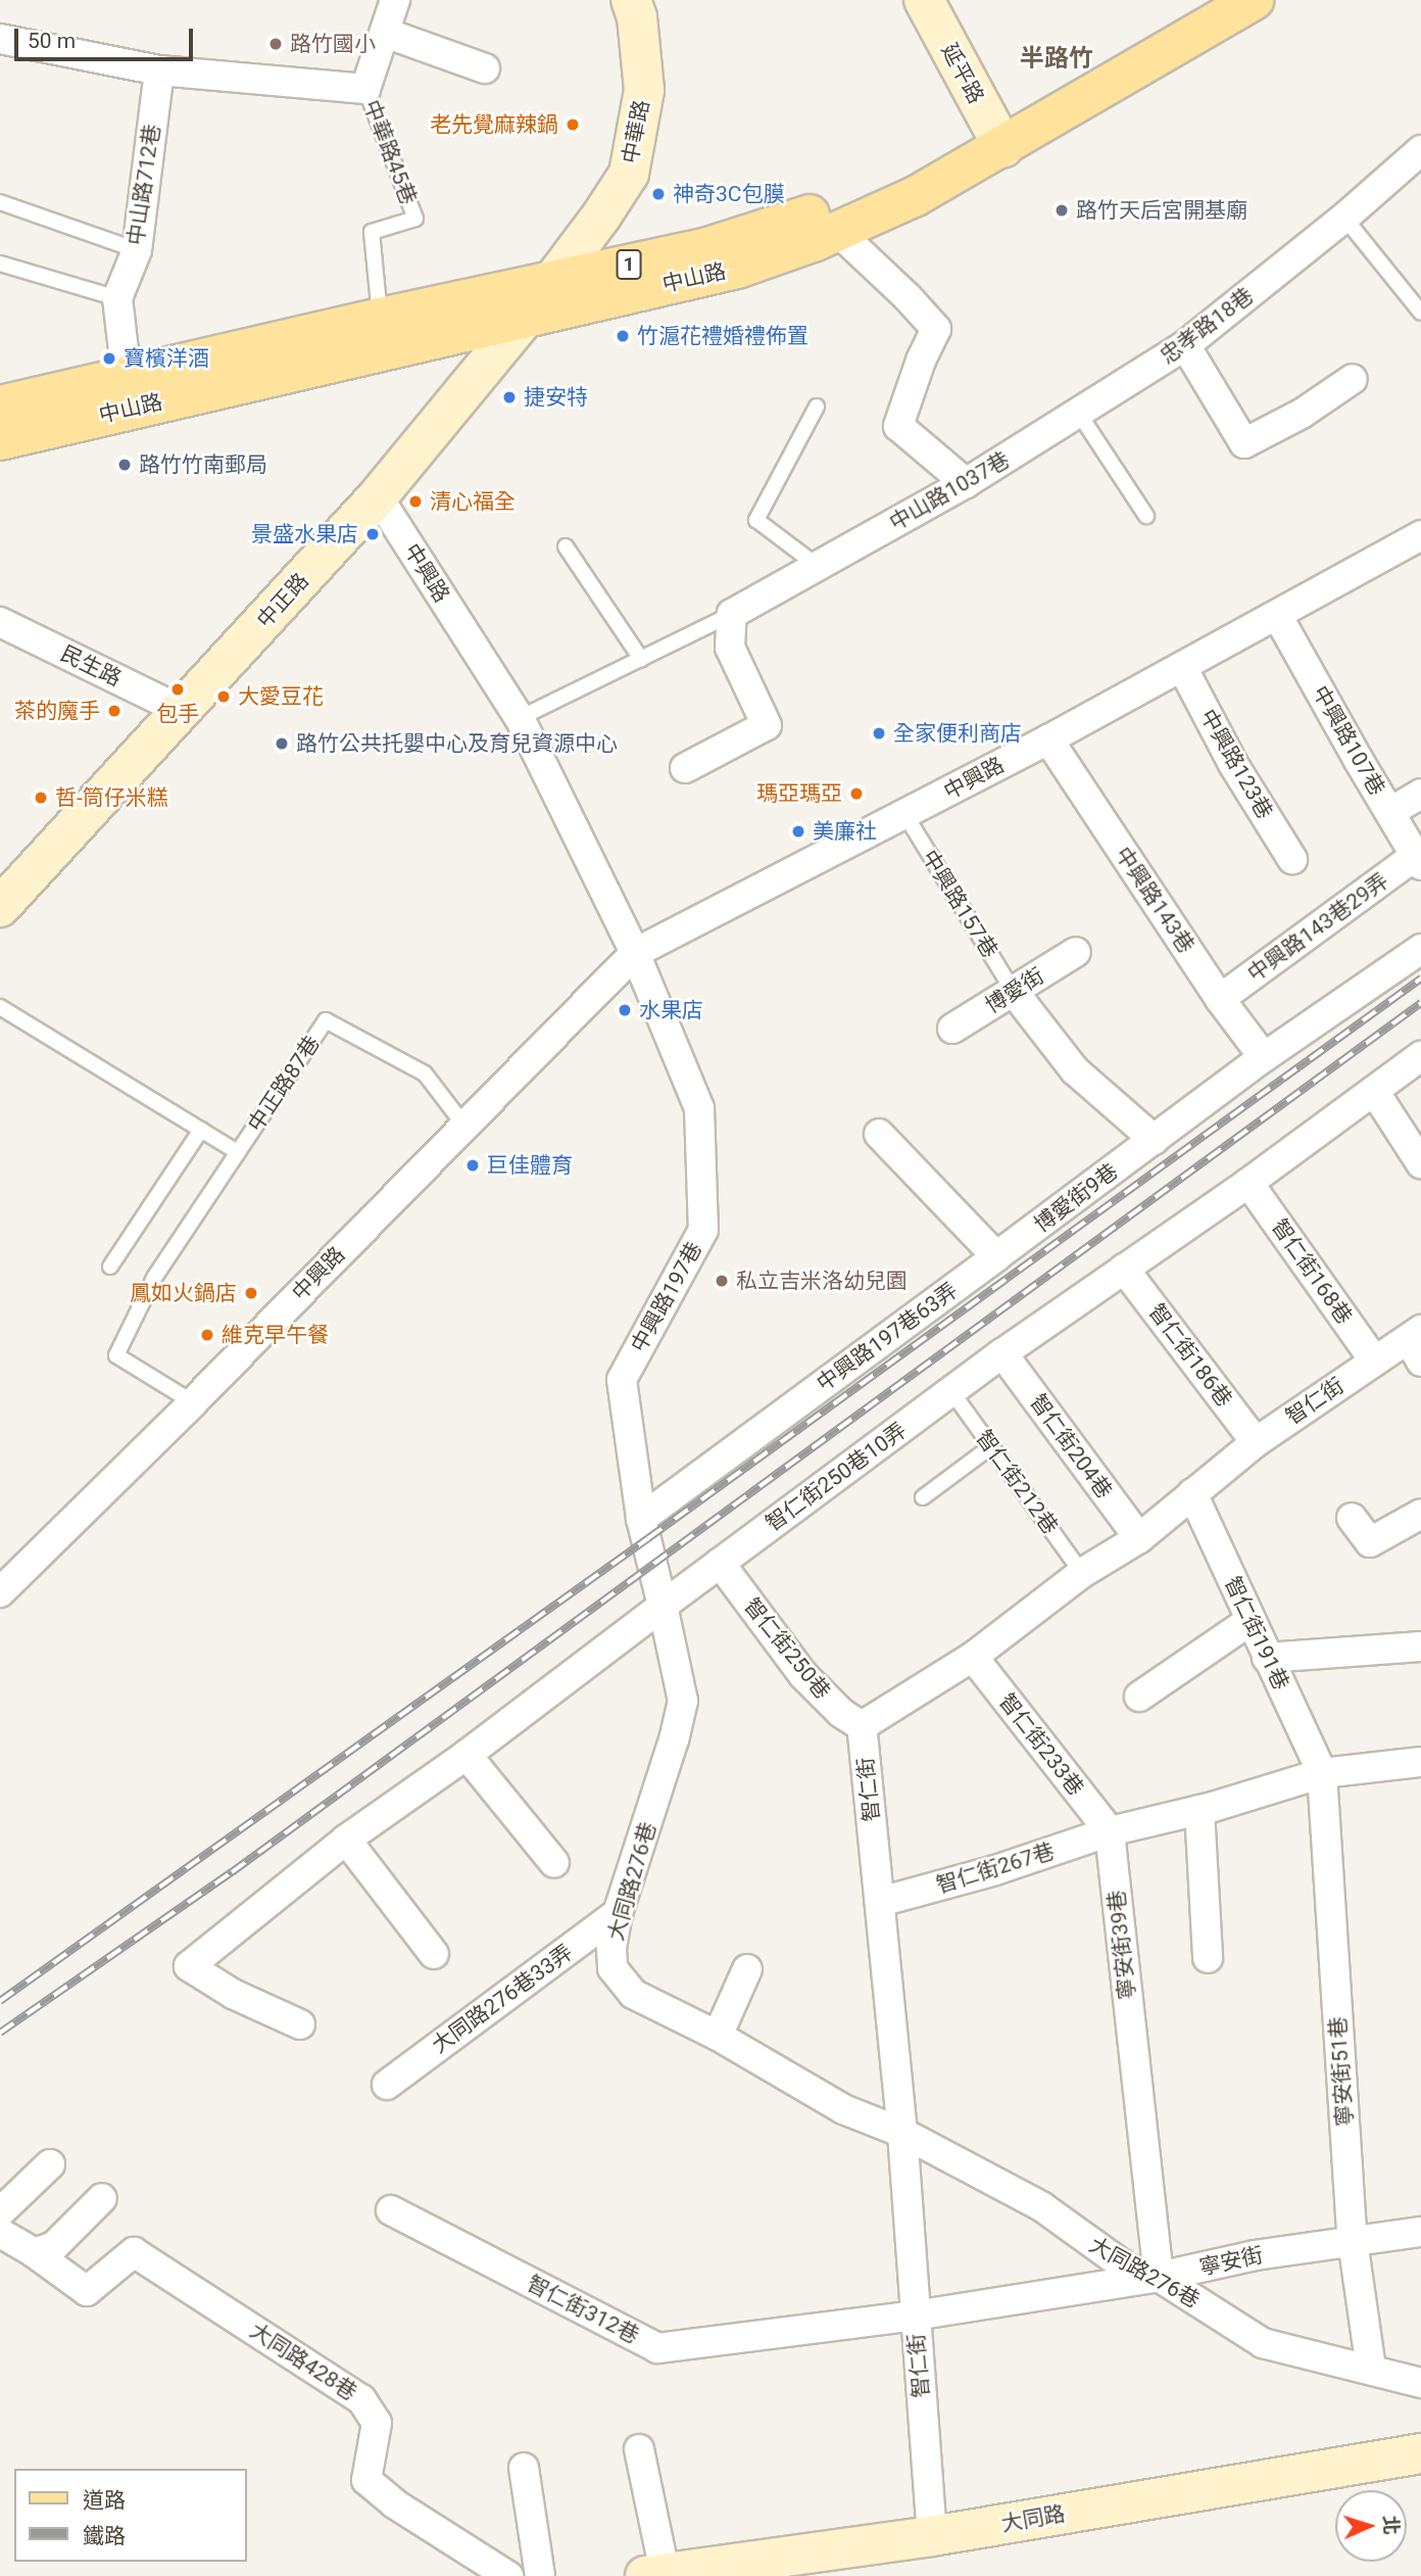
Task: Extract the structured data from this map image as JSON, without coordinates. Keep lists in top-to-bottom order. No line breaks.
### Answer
{"streets":{"main road":["1","中山路"],"street":["延平路","中華路","中華路45巷","中山路712巷","忠孝路18巷","中山路1037巷","中興路","中正路","民生路","中興路107巷","中興路123巷","中興路143巷","中興路143巷29弄","博愛街","博愛街9巷","智仁街168巷","中興路197巷","中興路197巷63弄","智仁街186巷","智仁街","智仁街204巷","智仁街250巷10弄","智仁街191巷","智仁街250巷","智仁街233巷","智仁街267巷","大同路276巷","寧安街39巷","大同路276巷33弄","寧安街51巷","寧安街","智仁街312巷","大同路428巷","大同路"],"lane":["中興路157巷","中正路87巷","智仁街212巷"]},"crossings":[["延平路","中山路"],["中華路","中山路"],["中華路","中正路"],["中華路45巷","中山路"],["中山路712巷","中山路"],["中山路","中正路"],["忠孝路18巷","中山路1037巷"],["中山路1037巷","中興路"],["中興路","中正路"],["中興路","中興路107巷"],["中興路","中興路123巷"],["中興路","中興路143巷"],["中興路","中興路157巷"],["中興路","中正路87巷"],["中興路","中興路197巷"],["中正路","民生路"],["中興路107巷","中興路143巷29弄"],["中興路143巷","中興路143巷29弄"],["中興路143巷","博愛街9巷"],["中興路157巷","博愛街"],["博愛街9巷","中興路197巷63弄"],["智仁街168巷","智仁街"],["智仁街168巷","智仁街250巷10弄"],["中興路197巷","中興路197巷63弄"],["中興路197巷","智仁街250巷10弄"],["中興路197巷","大同路276巷"],["智仁街186巷","智仁街"],["智仁街186巷","智仁街250巷10弄"],["智仁街","智仁街204巷"],["智仁街","智仁街212巷"],["智仁街","智仁街191巷"],["智仁街","智仁街250巷"],["智仁街","智仁街233巷"],["智仁街","智仁街267巷"],["智仁街","大同路276巷"],["智仁街","寧安街"],["智仁街","智仁街312巷"],["智仁街","大同路"],["智仁街204巷","智仁街250巷10弄"],["智仁街250巷10弄","智仁街212巷"],["智仁街250巷10弄","智仁街250巷"],["智仁街250巷10弄","大同路276巷"],["智仁街191巷","寧安街51巷"],["智仁街233巷","智仁街267巷"],["智仁街233巷","寧安街39巷"],["智仁街267巷","寧安街39巷"],["大同路276巷","寧安街39巷"],["大同路276巷","大同路276巷33弄"],["大同路276巷","寧安街51巷"],["大同路276巷","寧安街"],["寧安街39巷","寧安街"],["寧安街51巷","寧安街"],["寧安街","智仁街312巷"]],"districts":["半路竹"],"places":["路竹國小","老先覺麻辣鍋","神奇3C包膜","路竹天后宮開基廟","竹滬花禮婚禮佈置","寶檳洋酒","捷安特","路竹竹南郵局","清心福全","景盛水果店","包手","大愛豆花","茶的魔手","全家便利商店","路竹公共托嬰中心及育兒資源中心","瑪亞瑪亞","哲-筒仔米糕","美廉社","水果店","巨佳體育","私立吉米洛幼兒園","鳳如火鍋店","維克早午餐"],"legend":["道路","鐵路"],"scale_bar":"50 m","north":"right"}
